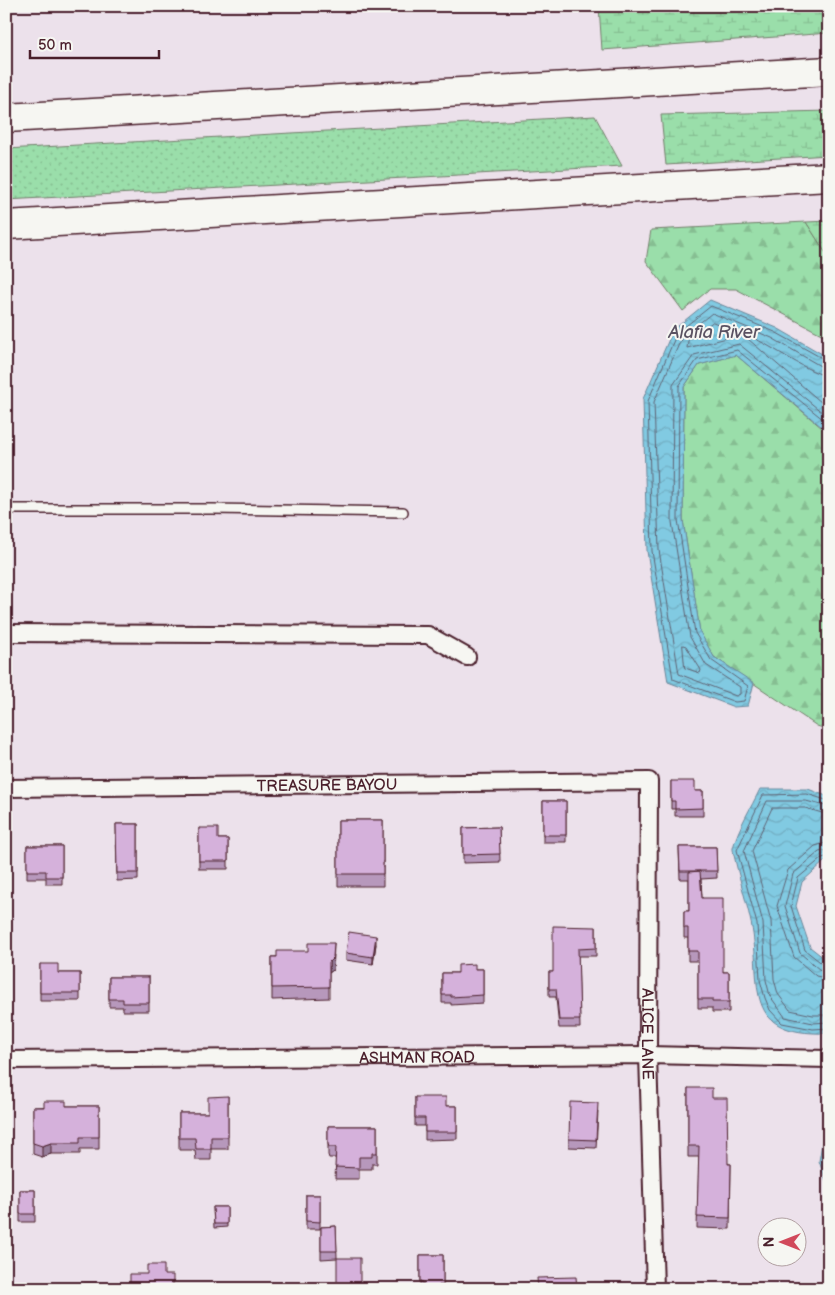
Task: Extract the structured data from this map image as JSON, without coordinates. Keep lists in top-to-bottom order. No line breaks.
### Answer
{"streets":{"street":["TREASURE BAYOU","ALICE LANE","ASHMAN ROAD"]},"crossings":[["TREASURE BAYOU","ALICE LANE"],["ALICE LANE","ASHMAN ROAD"]],"water":["Alafia River"],"scale_bar":"50 m","north":"left"}
